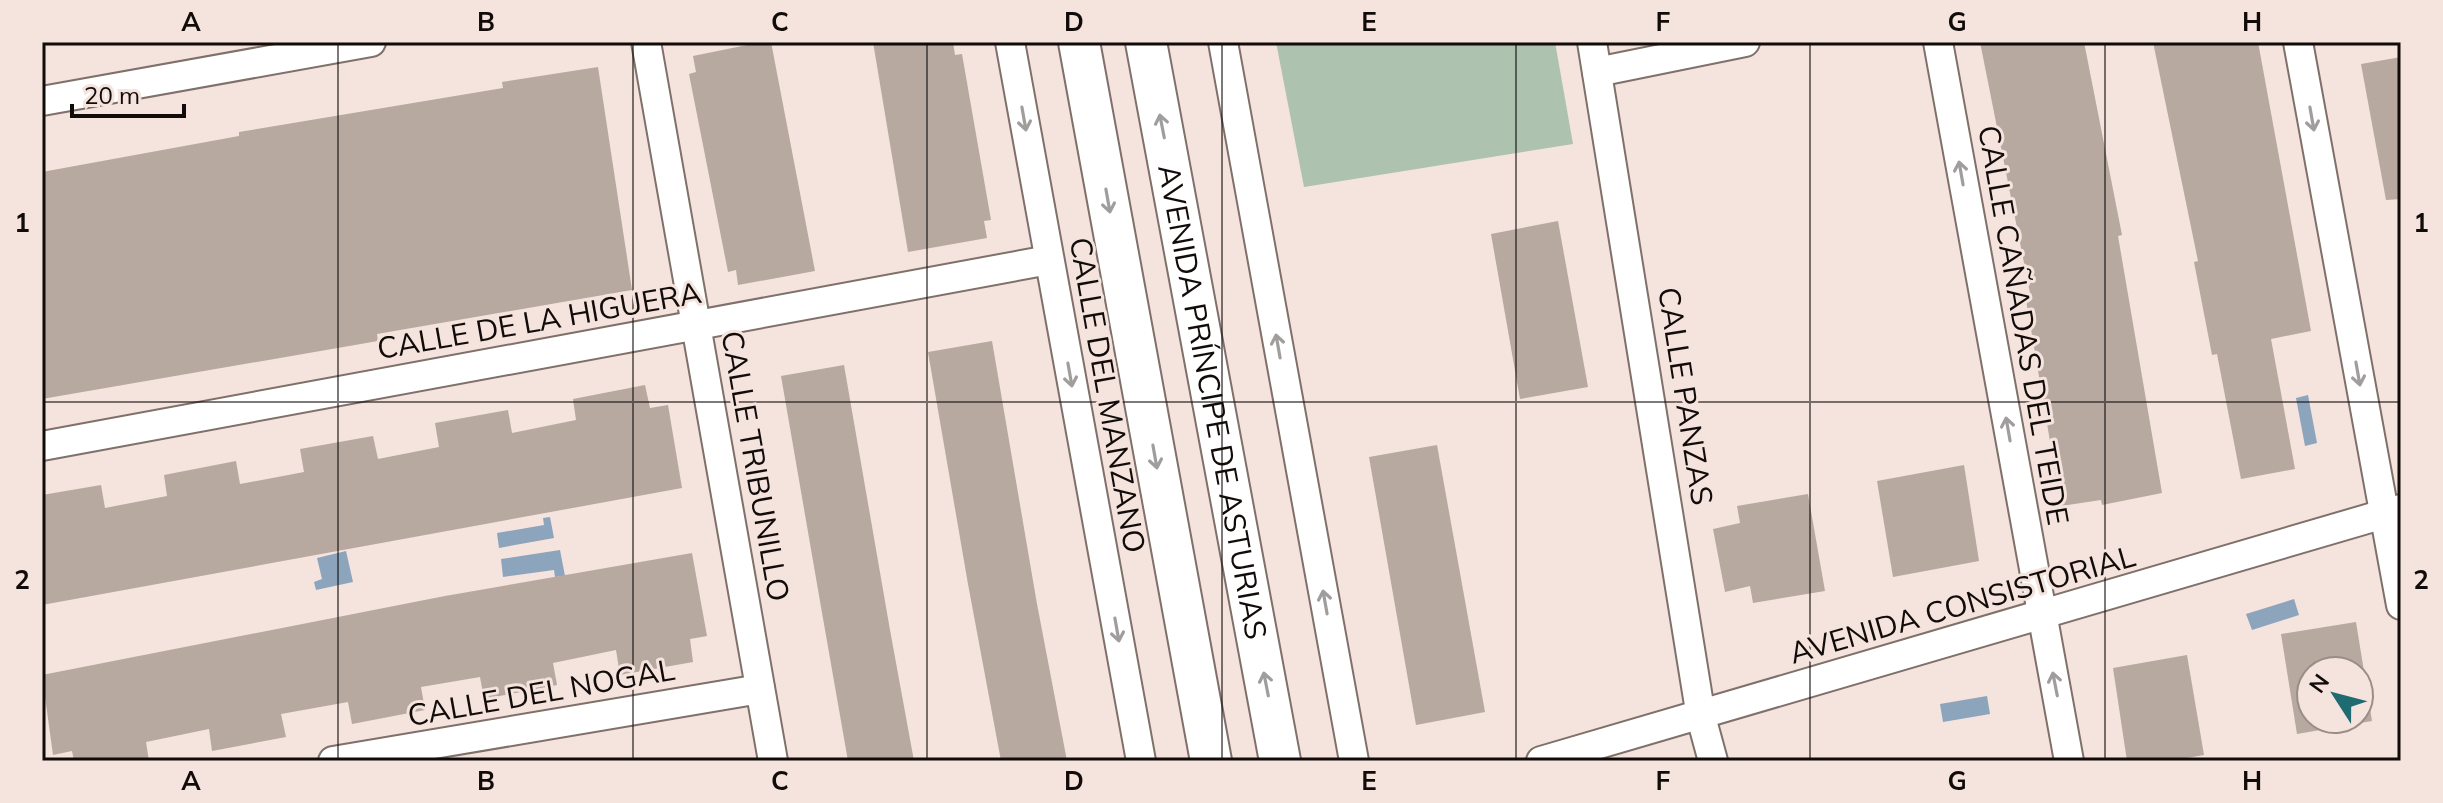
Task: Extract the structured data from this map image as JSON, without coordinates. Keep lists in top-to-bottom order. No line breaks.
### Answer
{"streets":{"street":["CALLE DE LA HIGUERA","CALLE CAÑADAS DEL TEIDE","CALLE DEL MANZANO","CALLE PANZAS","AVENIDA PRÍNCIPE DE ASTURIAS","CALLE TRIBUNILLO","AVENIDA CONSISTORIAL","CALLE DEL NOGAL"]},"crossings":[["CALLE DE LA HIGUERA","CALLE DEL MANZANO"],["CALLE DE LA HIGUERA","CALLE TRIBUNILLO"],["CALLE CAÑADAS DEL TEIDE","AVENIDA CONSISTORIAL"],["CALLE PANZAS","AVENIDA CONSISTORIAL"],["CALLE TRIBUNILLO","CALLE DEL NOGAL"]],"one_way":["CALLE CAÑADAS DEL TEIDE"],"scale_bar":"20 m","north":"top left","grid":{"columns":["A","B","C","D","E","F","G","H"],"rows":["1","2"]}}
